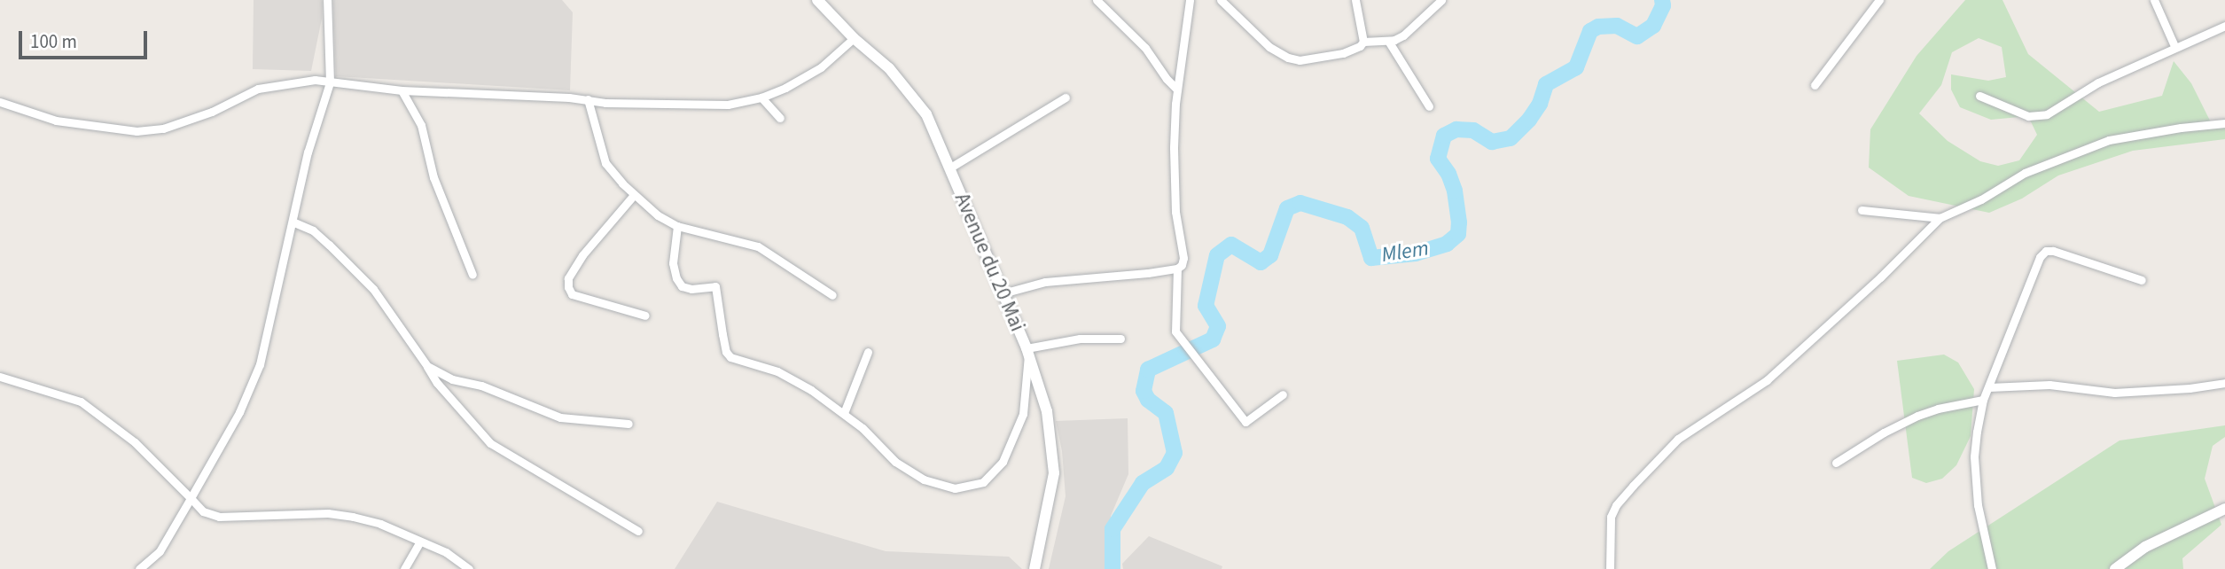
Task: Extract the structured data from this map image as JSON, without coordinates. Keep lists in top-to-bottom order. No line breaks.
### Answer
{"streets":{"main road":["Avenue du 20 Mai"]},"water":["Mlem"],"scale_bar":"100 m"}
